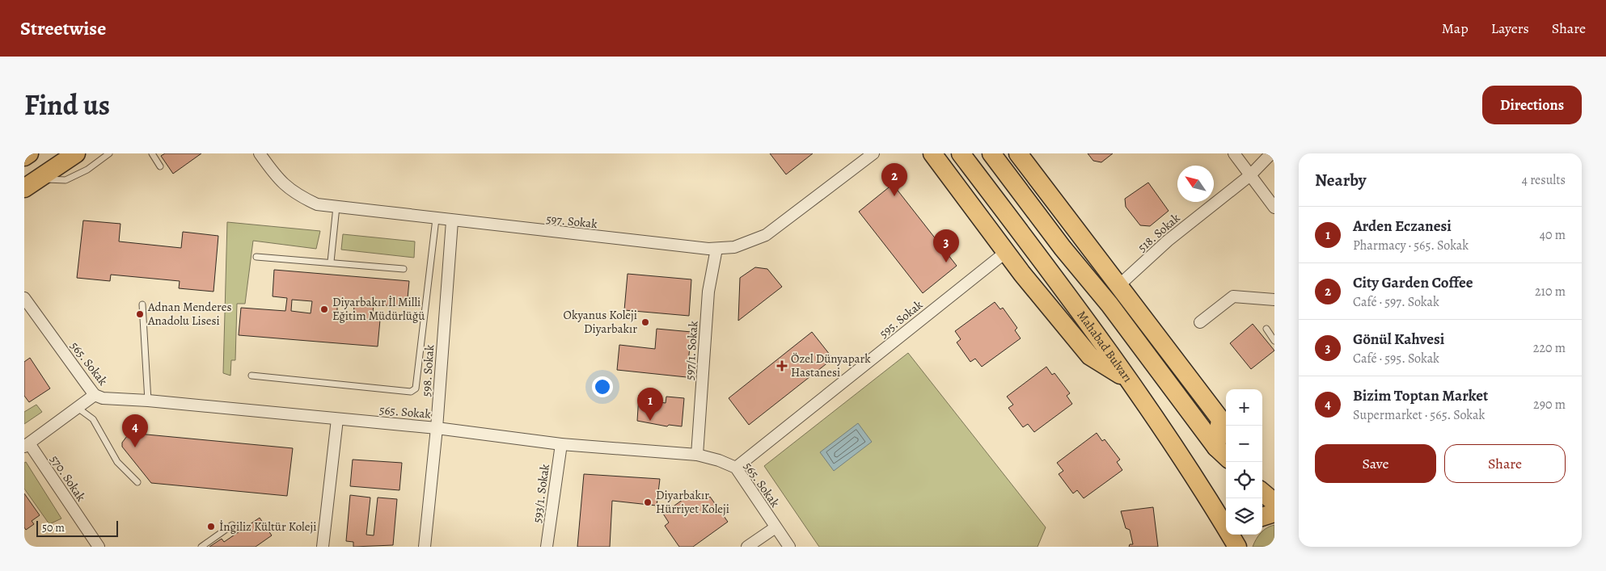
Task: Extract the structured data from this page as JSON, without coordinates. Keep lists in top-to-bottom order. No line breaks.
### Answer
{"streets":{"main road":["Mahabad Bulvarı"],"street":["597. Sokak","518. Sokak","595. Sokak","597/1. Sokak","565. Sokak","598. Sokak","570. Sokak","593/1. Sokak"]},"crossings":[["597. Sokak","597/1. Sokak"],["597. Sokak","598. Sokak"],["595. Sokak","565. Sokak"],["597/1. Sokak","565. Sokak"],["565. Sokak","598. Sokak"],["565. Sokak","593/1. Sokak"]],"places":{"other":["Diyarbakır İl Milli Eğitim Müdürlüğü","Adnan Menderes Anadolu Lisesi","Okyanus Koleji Diyarbakır","Diyarbakır Hürriyet Koleji","İngiliz Kültür Koleji"],"health":["Özel Dünyapark Hastanesi"]},"scale_bar":"50 m","north":"top left","page":{"header":"Streetwise","nav":["Map","Layers","Share"],"title":"Find us","buttons":["Directions",["Save","Share"]],"heading":["Nearby","4 results"],"pins":["2","3","1","4"],"list":[{"mark":"1","name":"Arden Eczanesi","note":"Pharmacy · 565. Sokak","value":"40 m"},{"mark":"2","name":"City Garden Coffee","note":"Café · 597. Sokak","value":"210 m"},{"mark":"3","name":"Gönül Kahvesi","note":"Café · 595. Sokak","value":"220 m"},{"mark":"4","name":"Bizim Toptan Market","note":"Supermarket · 565. Sokak","value":"290 m"}],"map_buttons":["+","−"],"scale":"50 m"}}
